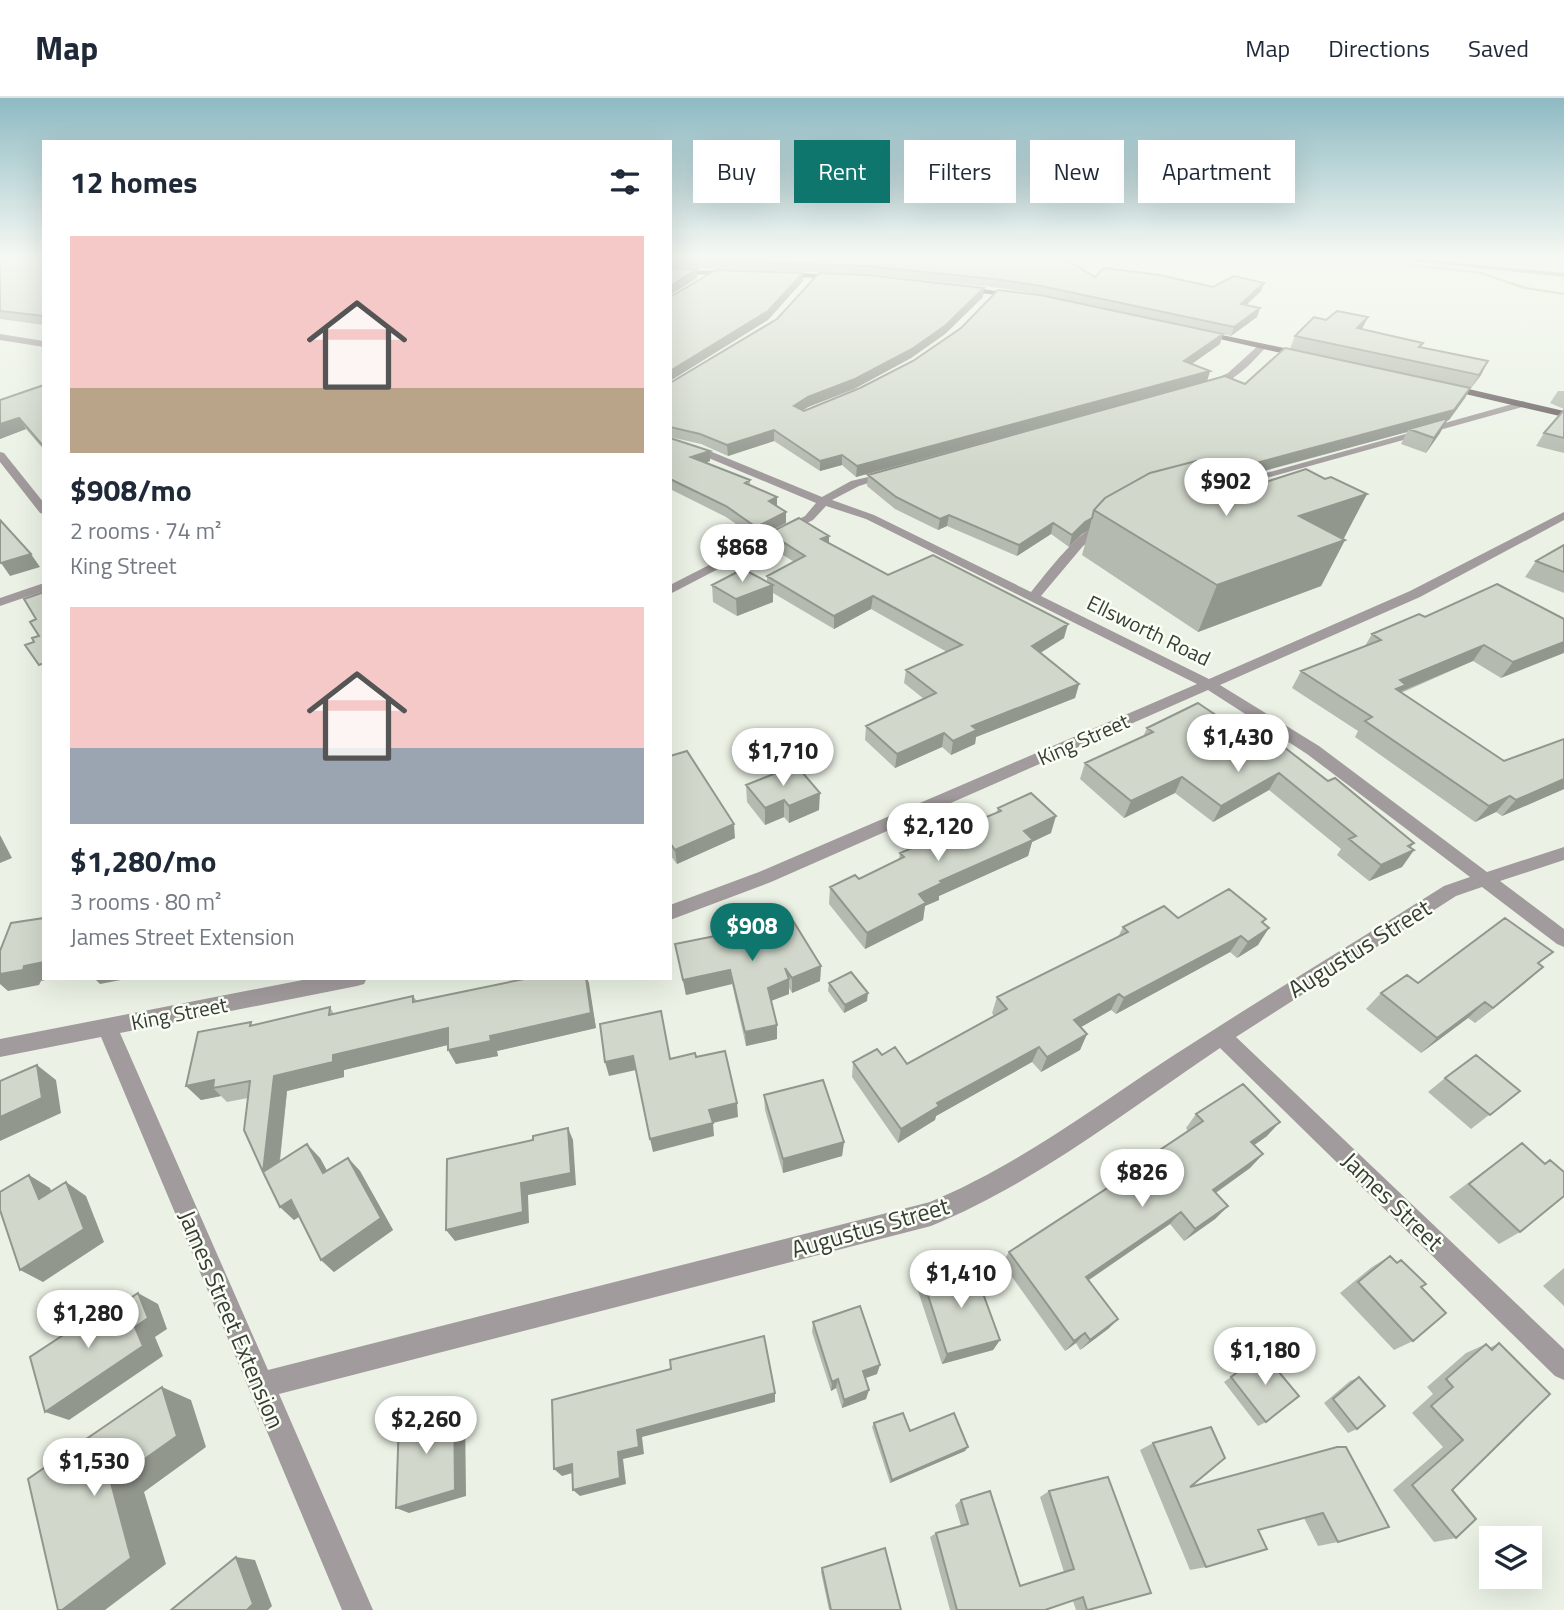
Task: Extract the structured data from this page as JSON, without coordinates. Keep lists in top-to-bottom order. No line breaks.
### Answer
{"streets":{"street":["Ellsworth Road","King Street","Augustus Street","James Street","James Street Extension"]},"crossings":[["Ellsworth Road","King Street"],["Ellsworth Road","Augustus Street"],["King Street","James Street Extension"],["Augustus Street","James Street"],["Augustus Street","James Street Extension"]],"page":{"header":"Map","nav":["Map","Directions","Saved"],"chip":["Buy","Rent","Filters","New","Apartment"],"heading":"12 homes","list":[{"name":"$908/mo","note":"2 rooms · 74 m² · King Street"},{"name":"$1,280/mo","note":"3 rooms · 80 m² · James Street Extension"}],"price":["$902","$868","$1,430","$1,710","$2,120","$908","$826","$1,410","$1,280","$1,180","$2,260","$1,530"]}}
